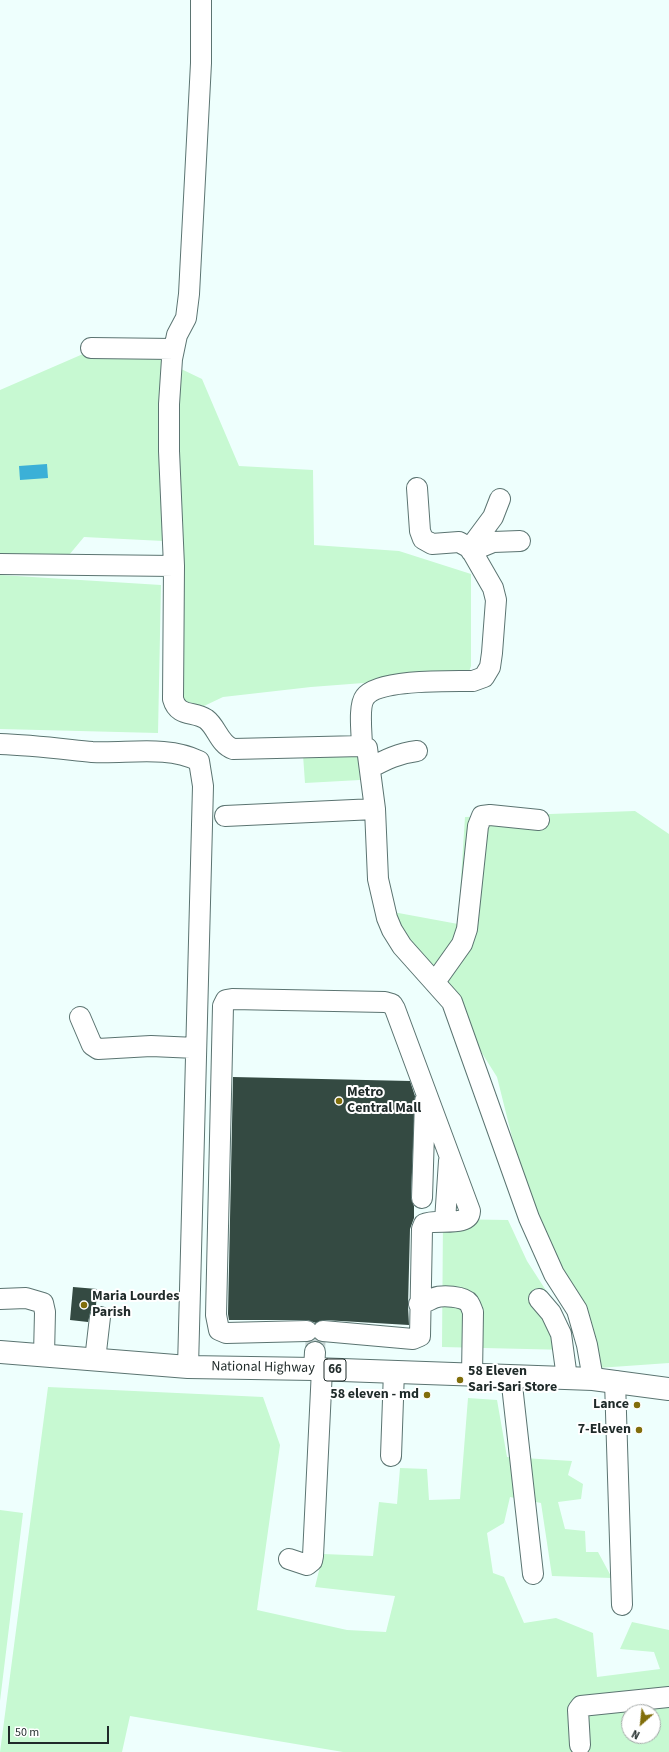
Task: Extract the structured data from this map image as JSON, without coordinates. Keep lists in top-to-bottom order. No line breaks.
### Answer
{"streets":{"main road":["National Highway","66"]},"places":["Metro Central Mall","Maria Lourdes Parish","58 Eleven Sari-Sari Store","58 eleven - md","Lance","7-Eleven"],"scale_bar":"50 m","north":"bottom left"}
